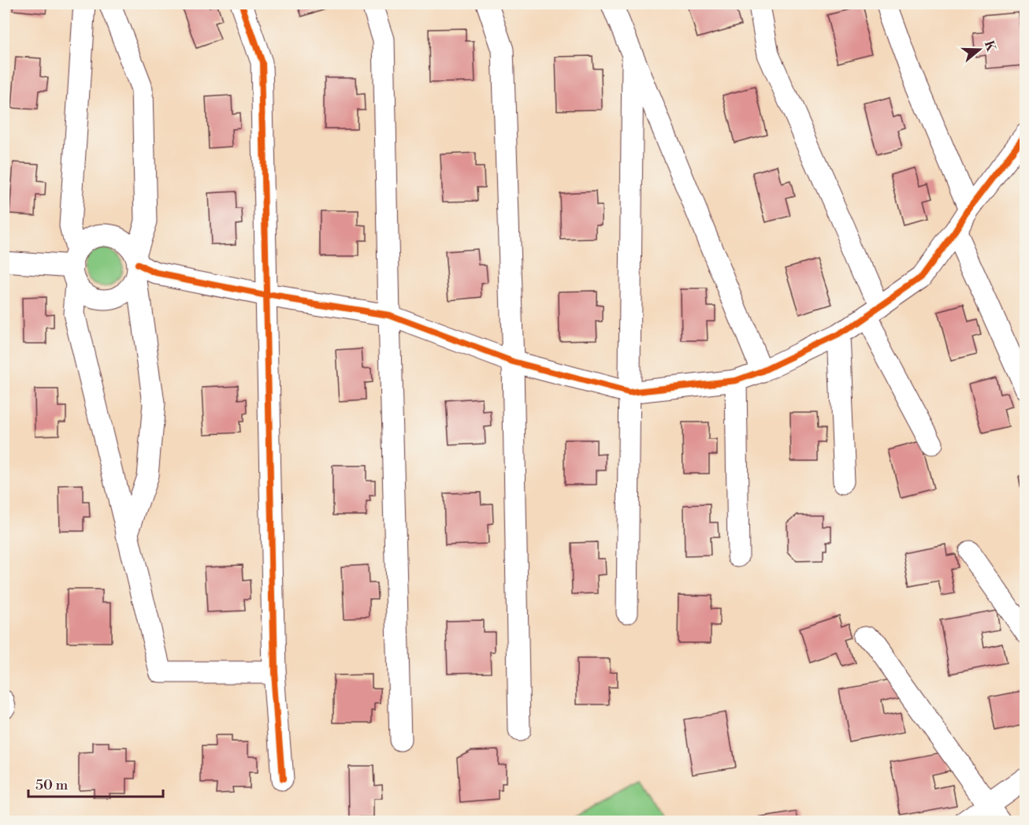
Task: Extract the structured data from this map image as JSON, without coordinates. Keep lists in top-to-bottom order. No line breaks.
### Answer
{"scale_bar":"50 m","north":"right"}
